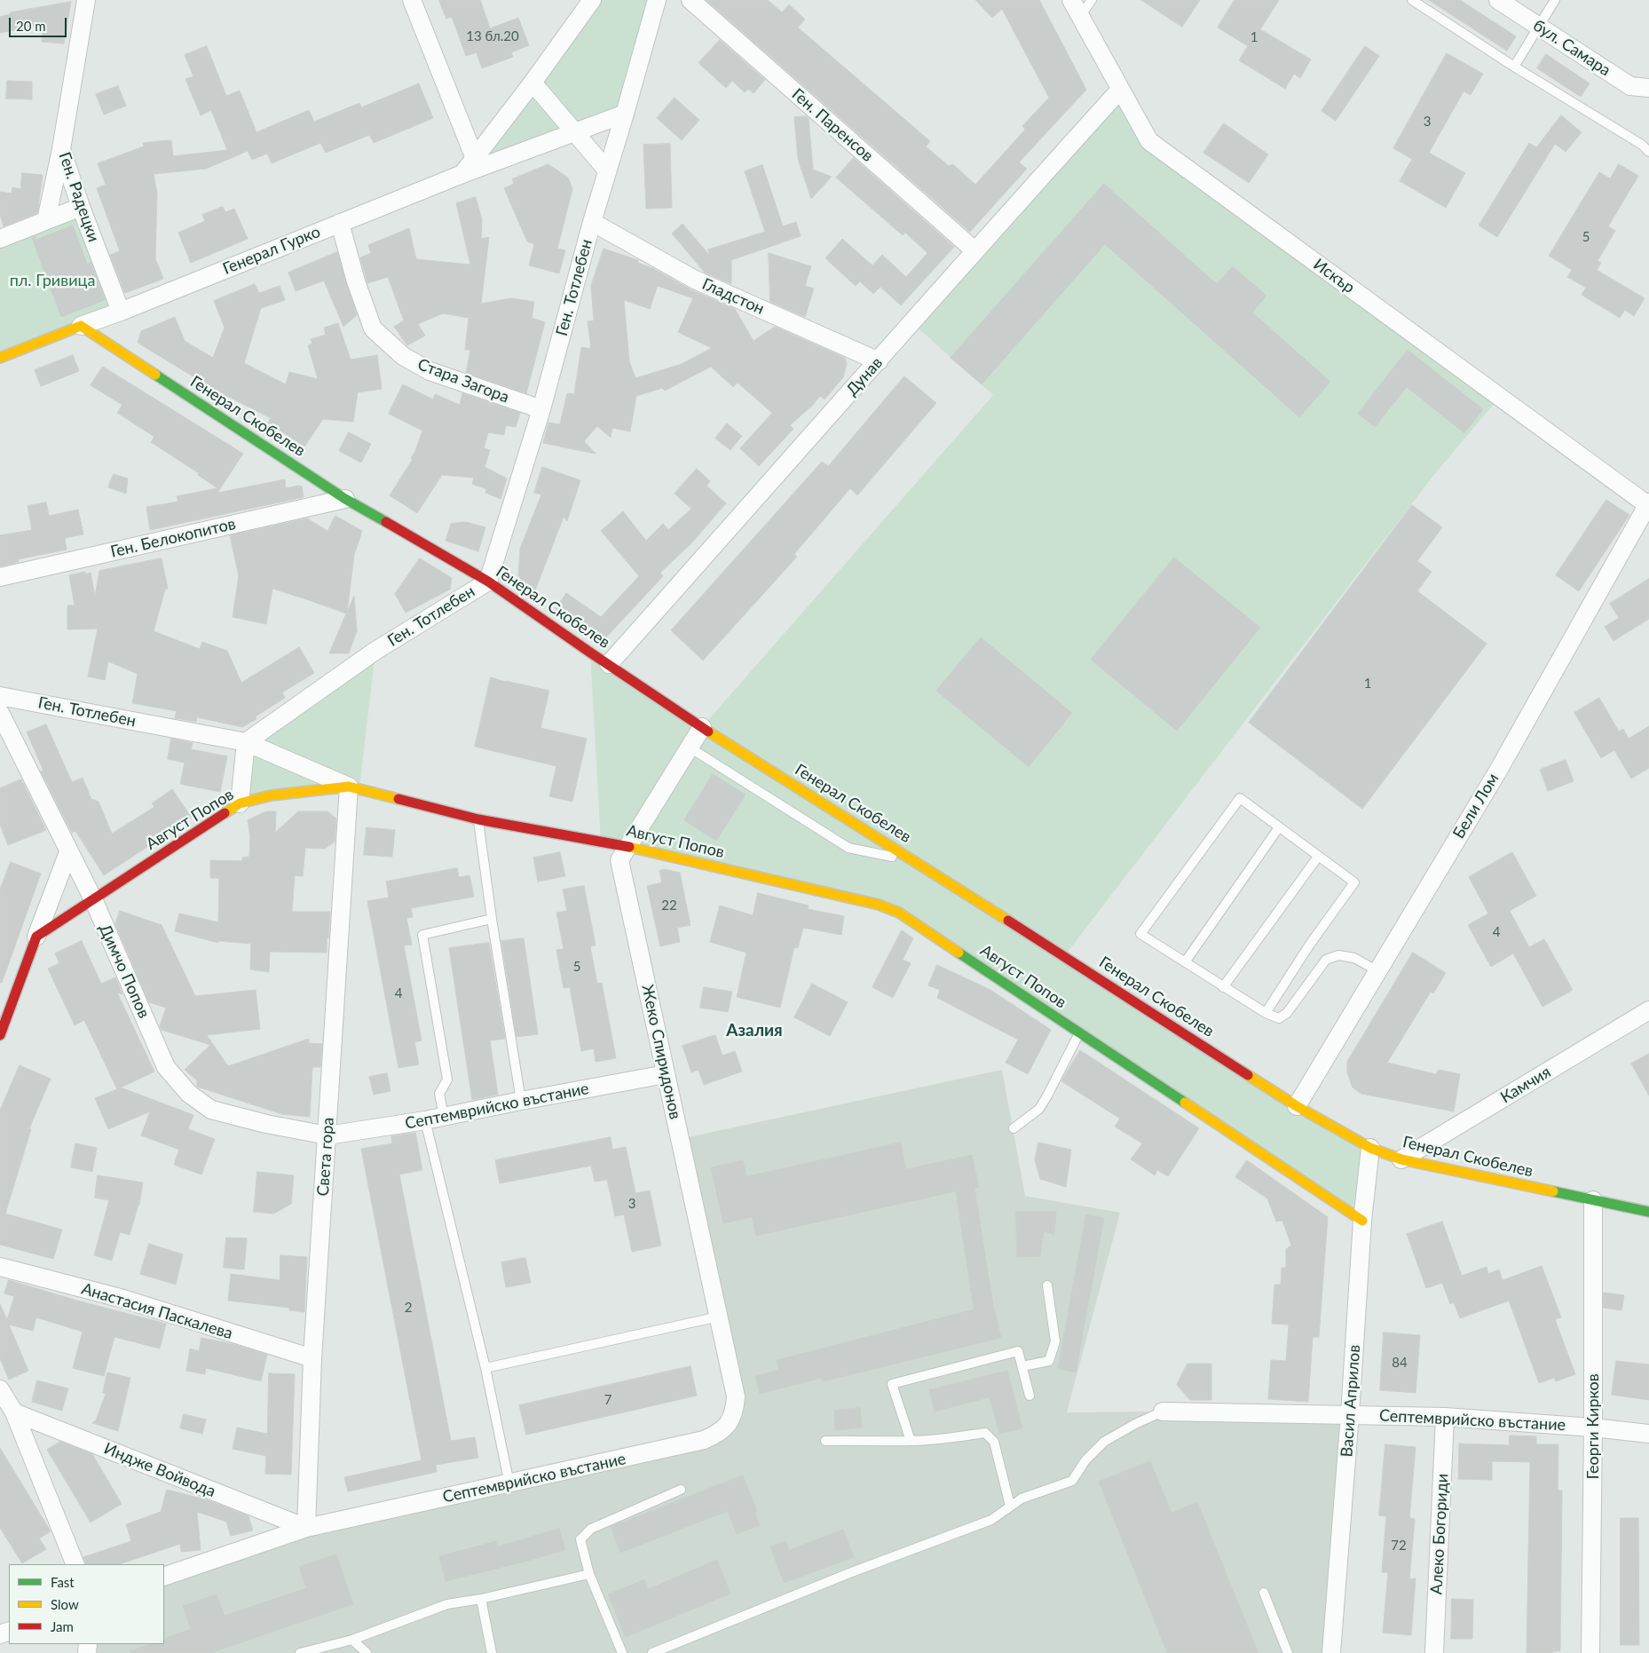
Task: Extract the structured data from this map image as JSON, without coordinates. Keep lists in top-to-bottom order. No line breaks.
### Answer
{"streets":{"street":["бул. Самара","Ген. Паренсов","Ген. Радецки","Генерал Гурко","Искър","Ген. Тотлебен","Гладстон","Дунав","Стара Загора","Генерал Скобелев","Ген. Белокопитов","Бели Лом","Август Попов","Димчо Попов","Жеко Спиридонов","Камчия","Септемврийско въстание","Света гора","Анастасия Паскалева","Васил Априлов","Георги Кирков","Индже Войвода","Алеко Богориди"]},"crossings":[["Ген. Паренсов","Дунав"],["Ген. Радецки","Генерал Гурко"],["Генерал Гурко","Ген. Тотлебен"],["Генерал Гурко","Стара Загора"],["Генерал Гурко","Генерал Скобелев"],["Искър","Дунав"],["Искър","Бели Лом"],["Ген. Тотлебен","Гладстон"],["Ген. Тотлебен","Стара Загора"],["Ген. Тотлебен","Генерал Скобелев"],["Гладстон","Дунав"],["Дунав","Генерал Скобелев"],["Генерал Скобелев","Ген. Белокопитов"],["Генерал Скобелев","Бели Лом"],["Генерал Скобелев","Жеко Спиридонов"],["Генерал Скобелев","Камчия"],["Генерал Скобелев","Васил Априлов"],["Генерал Скобелев","Георги Кирков"],["Август Попов","Димчо Попов"],["Август Попов","Жеко Спиридонов"],["Август Попов","Света гора"],["Август Попов","Васил Априлов"],["Димчо Попов","Септемврийско въстание"],["Димчо Попов","Света гора"],["Жеко Спиридонов","Септемврийско въстание"],["Септемврийско въстание","Света гора"],["Септемврийско въстание","Васил Априлов"],["Септемврийско въстание","Георги Кирков"],["Септемврийско въстание","Индже Войвода"],["Септемврийско въстание","Алеко Богориди"],["Света гора","Анастасия Паскалева"],["Света гора","Индже Войвода"]],"districts":["Азалия"],"parks":["пл. Гривица"],"house_numbers":["13 бл.20","1","3","5","1","22","4","5","4","3","2","84","7","72"],"legend":["Fast","Slow","Jam"],"scale_bar":"20 m"}
